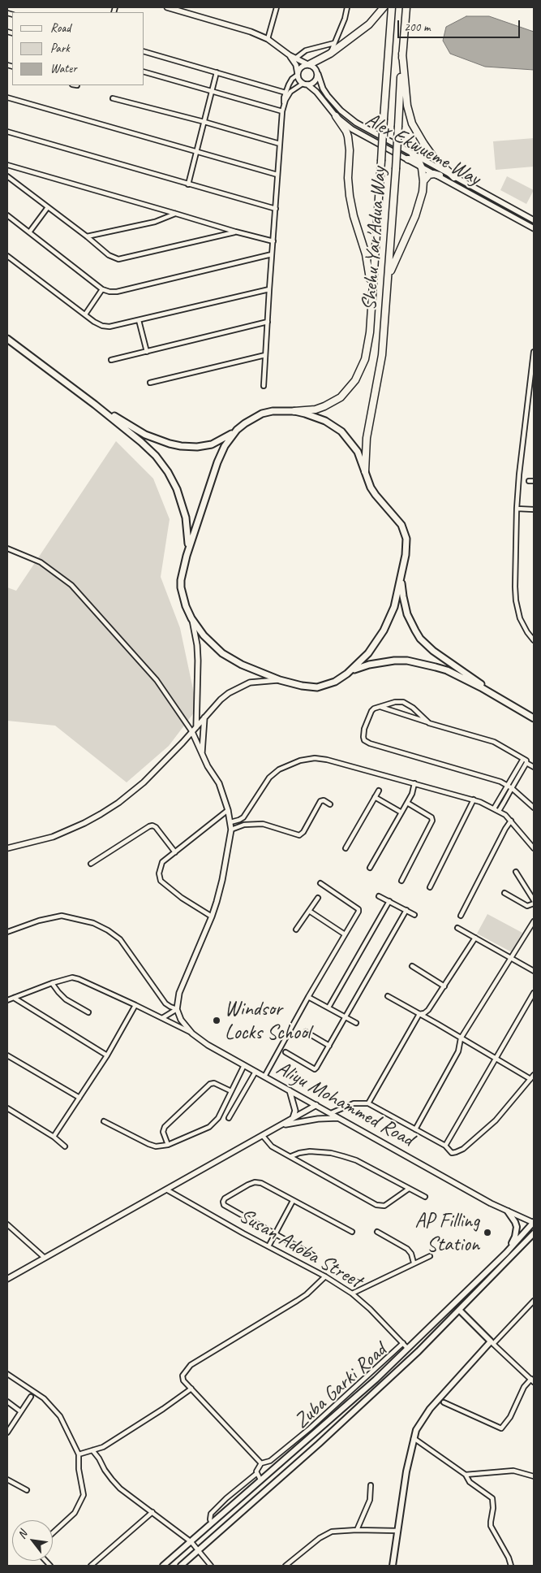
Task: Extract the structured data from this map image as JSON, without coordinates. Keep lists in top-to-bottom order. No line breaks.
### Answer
{"streets":{"highway":["Shehu Yar'Adua Way"],"main road":["Zuba Garki Road"],"street":["Alex Ekwueme Way","Aliyu Mohammed Road","Susan Adoba Street"]},"crossings":[["Aliyu Mohammed Road","Zuba Garki Road"],["Susan Adoba Street","Zuba Garki Road"]],"places":["Windsor Locks School","AP Filling Station"],"legend":["Road","Park","Water"],"scale_bar":"200 m","north":"top left"}
